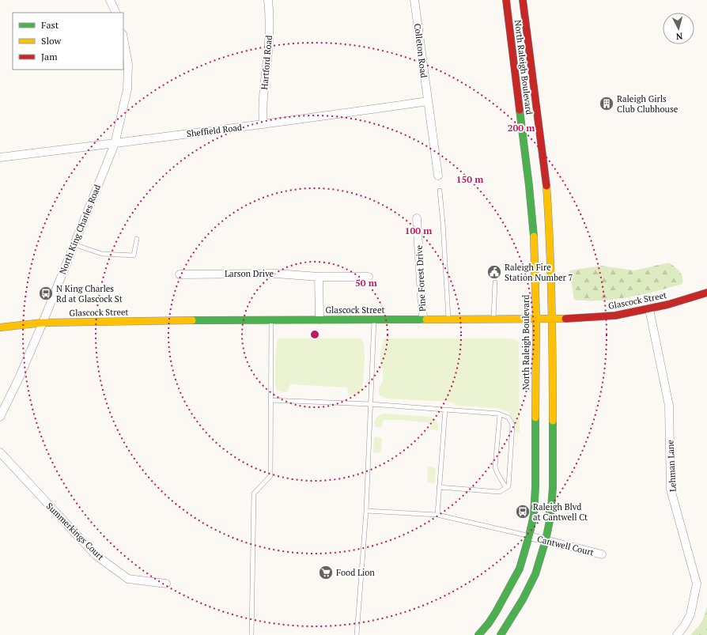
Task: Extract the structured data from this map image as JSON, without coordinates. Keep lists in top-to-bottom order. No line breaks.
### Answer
{"streets":{"main road":["North Raleigh Boulevard","Glascock Street"],"street":["Colleton Road","Hartford Road","Sheffield Road","North King Charles Road","Larson Drive","Pine Forest Drive","Lehman Lane","Summerkings Court","Cantwell Court"]},"crossings":[["Colleton Road","Sheffield Road"],["Hartford Road","Sheffield Road"],["North Raleigh Boulevard","Glascock Street"],["North Raleigh Boulevard","Cantwell Court"],["Sheffield Road","North King Charles Road"],["North King Charles Road","Glascock Street"],["Pine Forest Drive","Glascock Street"],["Glascock Street","Lehman Lane"]],"places":{"building":["Raleigh Girls Club Clubhouse"],"public building":["Raleigh Fire Station Number 7"],"bus stop":["N King Charles Rd at Glascock St","Raleigh Blvd at Cantwell Ct"],"supermarket":["Food Lion"]},"legend":["Fast","Slow","Jam"],"north":"bottom","rings":["200 m","150 m","100 m","50 m"]}
